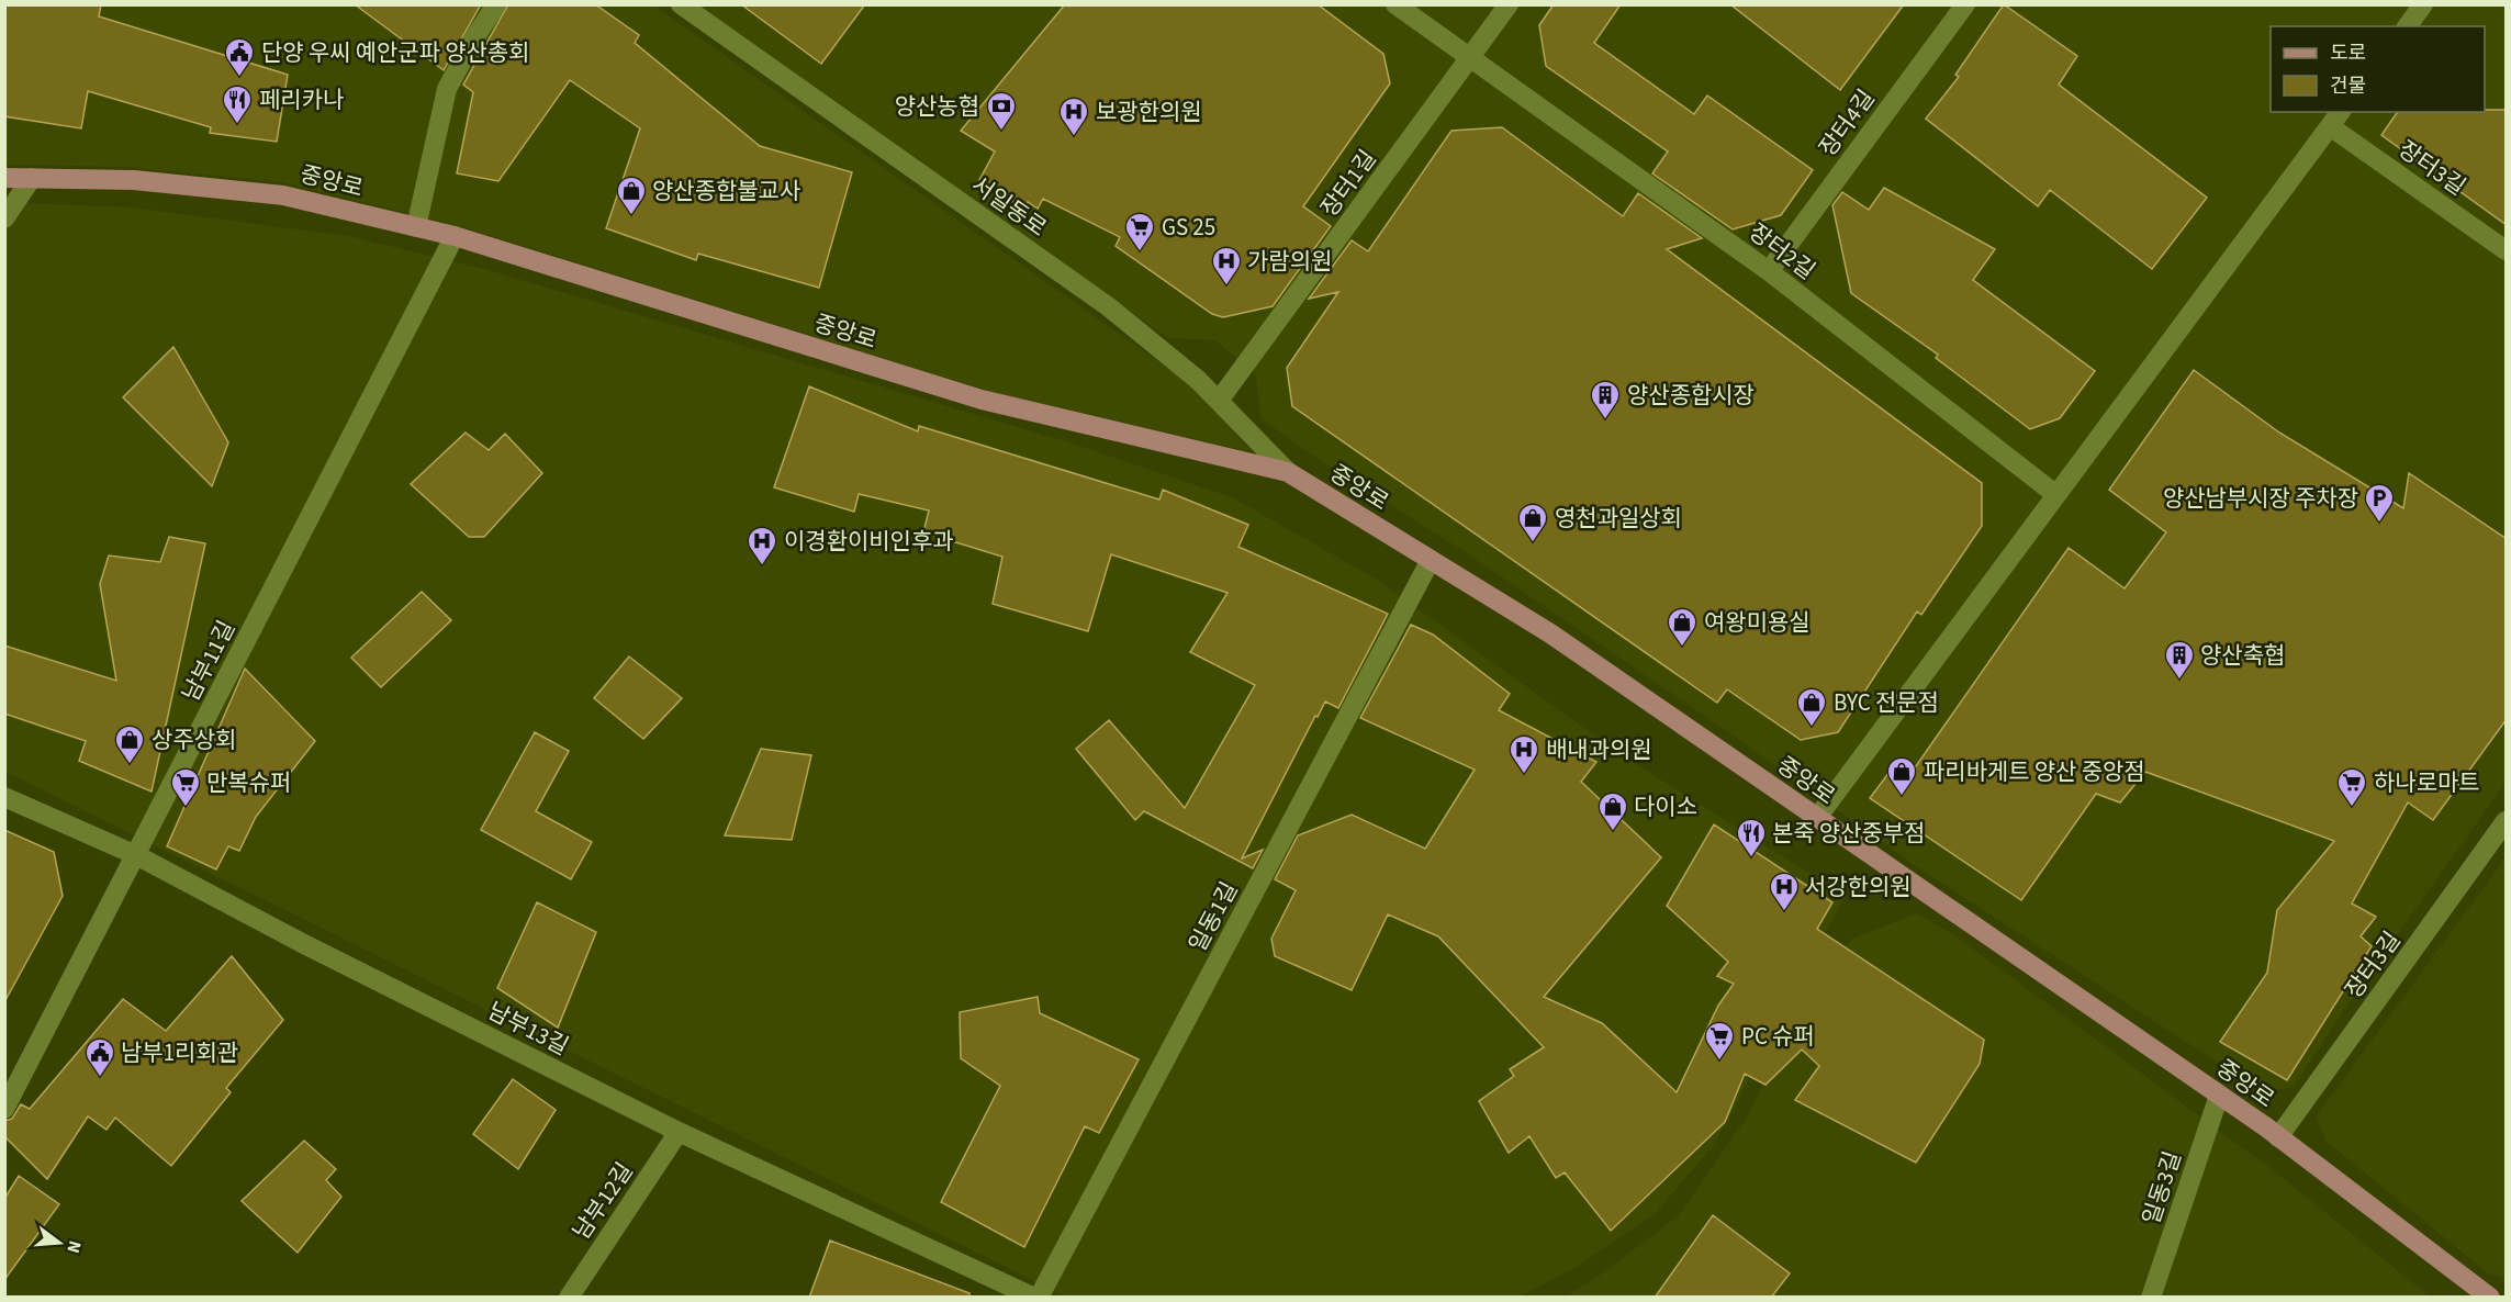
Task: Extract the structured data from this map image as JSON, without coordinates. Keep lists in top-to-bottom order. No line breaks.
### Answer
{"streets":{"main road":["중앙로"],"street":["장터4길","장터3길","장터1길","서일동로","장터2길","남부11길","일동1길","남부13길","일동3길","남부12길"]},"crossings":[["장터4길","장터2길"],["장터3길","중앙로"],["중앙로","서일동로"],["중앙로","남부11길"],["중앙로","일동1길"],["중앙로","일동3길"],["장터1길","서일동로"],["장터1길","장터2길"],["남부11길","남부13길"],["일동1길","남부13길"],["남부13길","남부12길"]],"places":{"public building":["단양 우씨 예안군파 양산총회","남부1리회관"],"restaurant":["페리카나","본죽 양산중부점"],"bank":["양산농협"],"hospital":["보광한의원","가람의원","이경환이비인후과","배내과의원","서강한의원"],"shop":["양산종합불교사","영천과일상회","여왕미용실","BYC 전문점","상주상회","파리바게트 양산 중앙점","다이소"],"supermarket":["GS 25","만복슈퍼","하나로마트","PC 슈퍼"],"building":["양산종합시장","양산축협"],"parking":["양산남부시장 주차장"]},"legend":["도로","건물"],"north":"right"}
